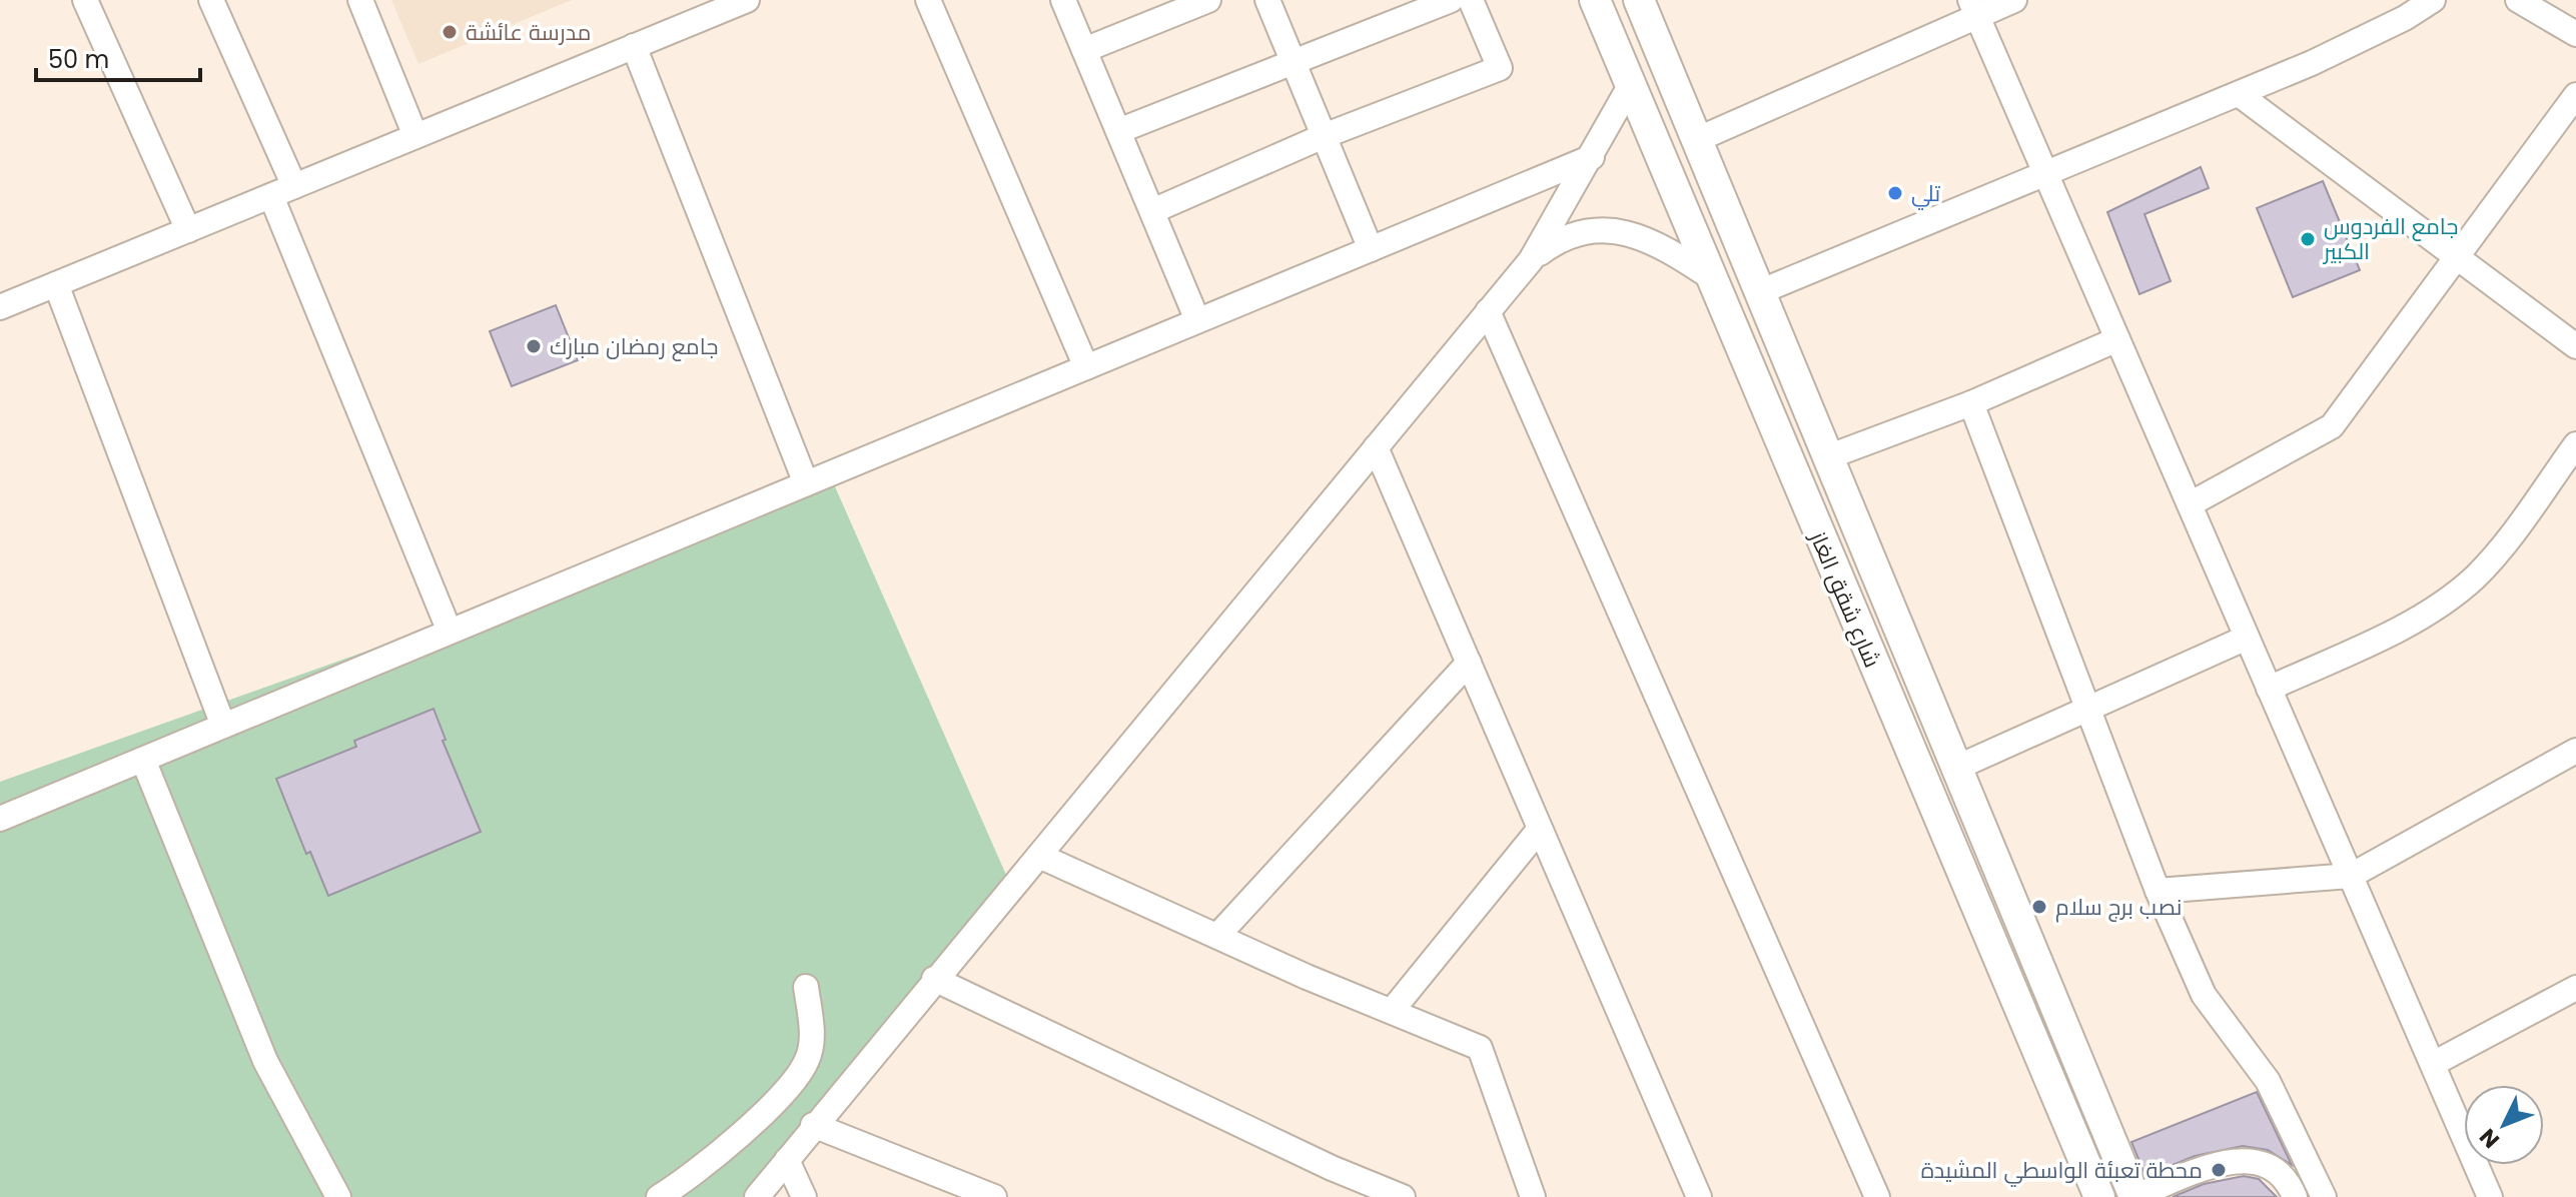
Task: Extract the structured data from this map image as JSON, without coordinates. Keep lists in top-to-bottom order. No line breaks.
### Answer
{"streets":{"main road":["شارع شقق الغاز"]},"places":["مدرسة عائشة","تلي","جامع الفردوس الكبير","جامع رمضان مبارك","نصب برج سلام","محطة تعبئة الواسطي المشيدة"],"scale_bar":"50 m","north":"bottom left"}
